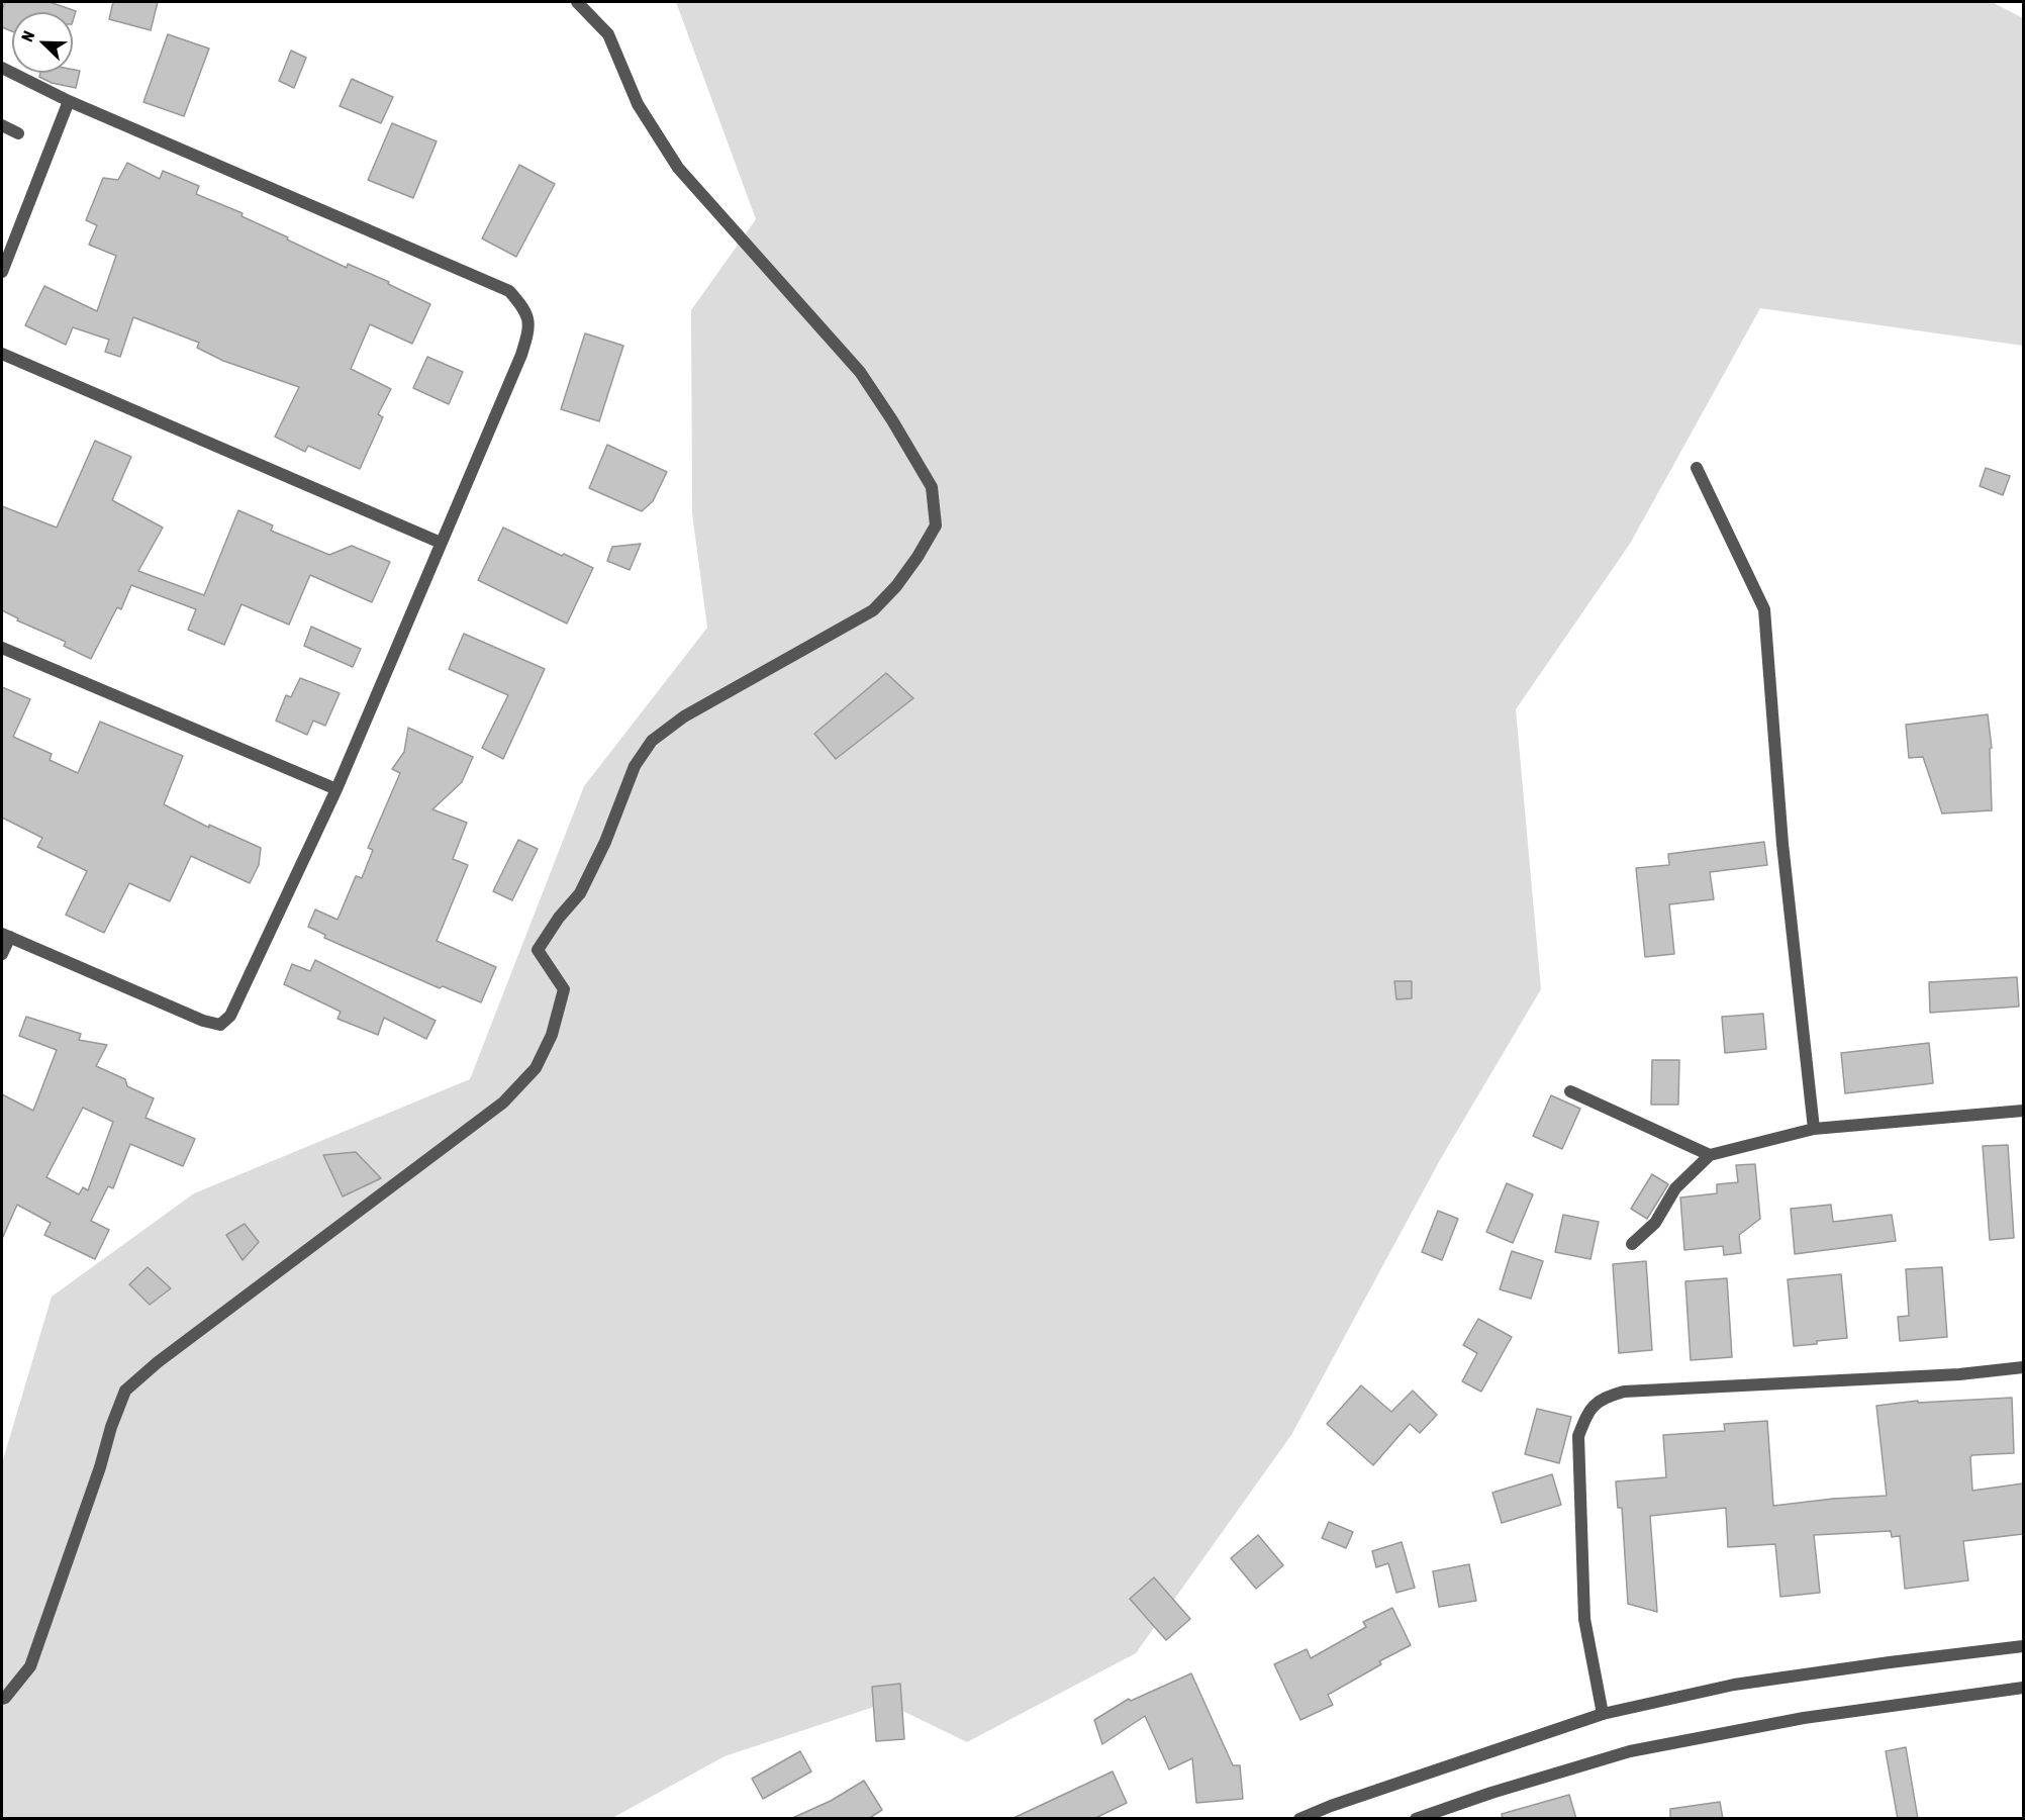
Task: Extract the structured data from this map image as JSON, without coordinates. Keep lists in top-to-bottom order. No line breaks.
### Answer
{"north":"top left"}
